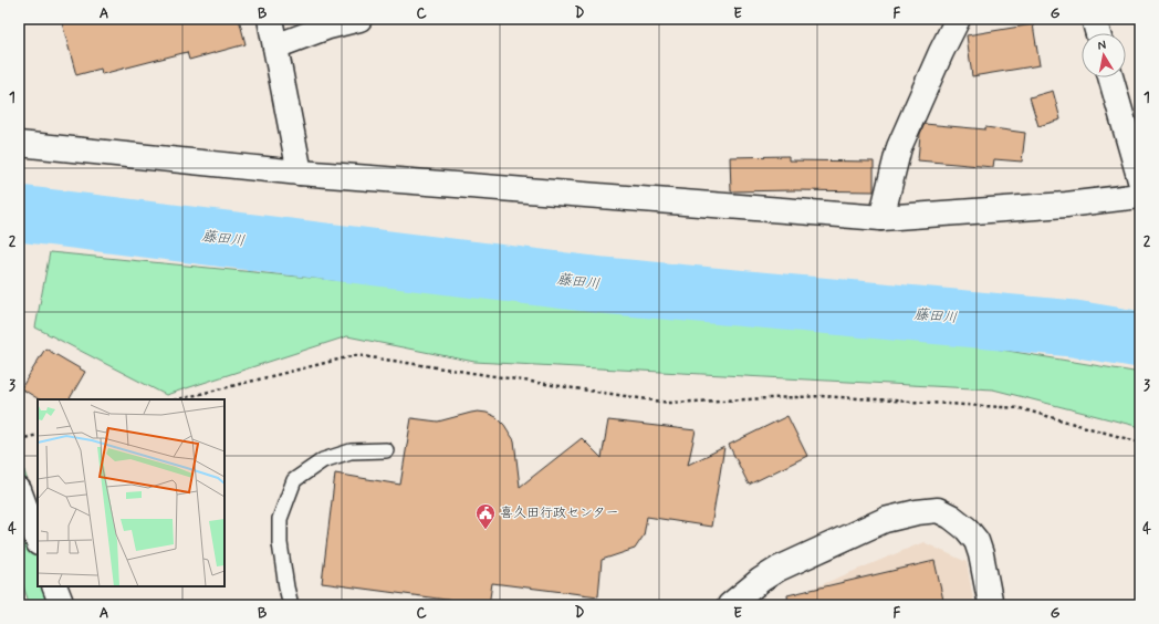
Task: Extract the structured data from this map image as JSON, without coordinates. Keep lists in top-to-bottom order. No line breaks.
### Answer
{"water":["藤田川"],"places":{"public building":["喜久田行政センター"]},"north":"top","grid":{"columns":["A","B","C","D","E","F","G"],"rows":["1","2","3","4"]}}
